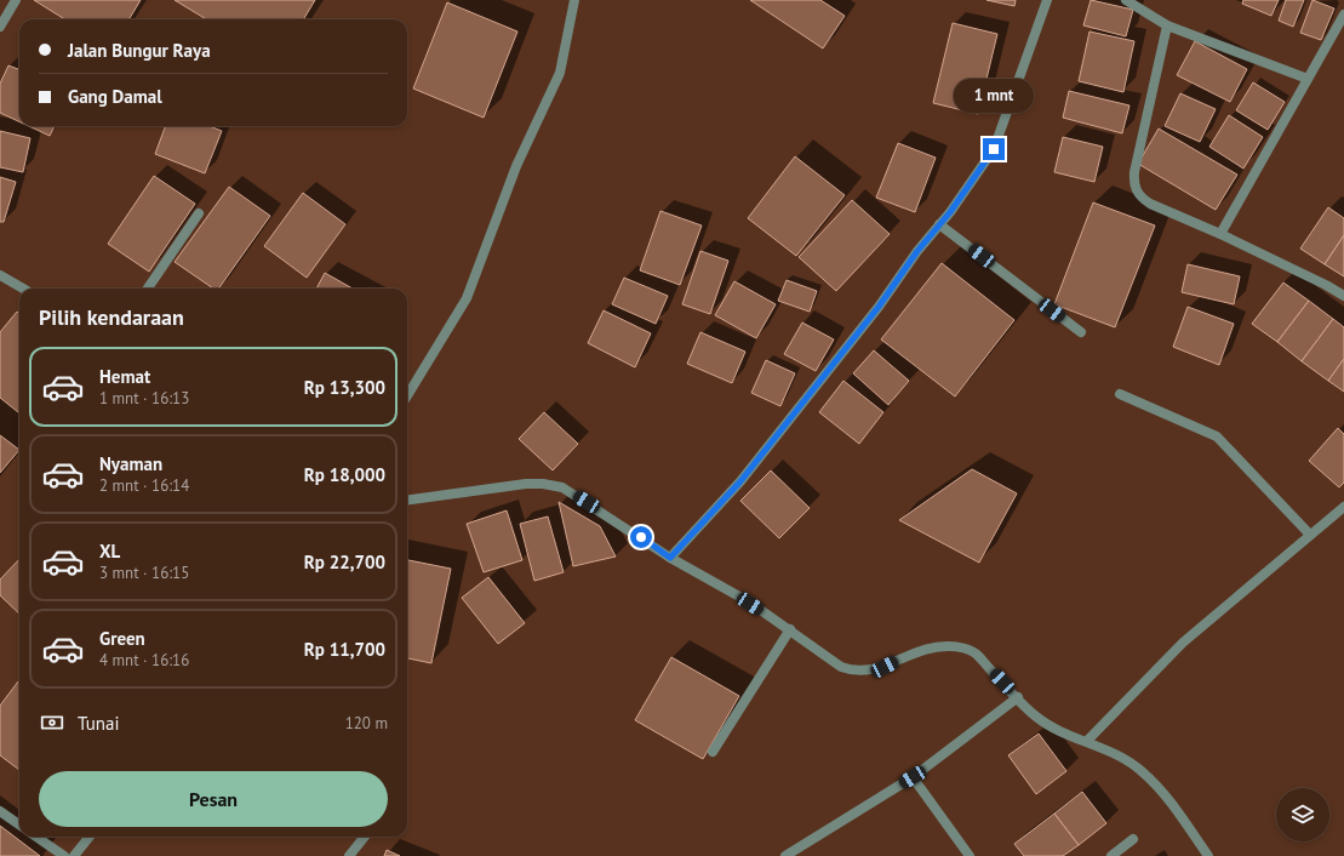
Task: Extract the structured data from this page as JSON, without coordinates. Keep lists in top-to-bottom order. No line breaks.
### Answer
{"page":{"banner":["Jalan Bungur Raya","Gang Damal"],"bubble":"1 mnt","heading":"Pilih kendaraan","list":[{"name":"Hemat","note":"1 mnt · 16:13","value":"Rp 13,300"},{"name":"Nyaman","note":"2 mnt · 16:14","value":"Rp 18,000"},{"name":"XL","note":"3 mnt · 16:15","value":"Rp 22,700"},{"name":"Green","note":"4 mnt · 16:16","value":"Rp 11,700"}],"pay":["Tunai","120 m"],"buttons":"Pesan"}}
